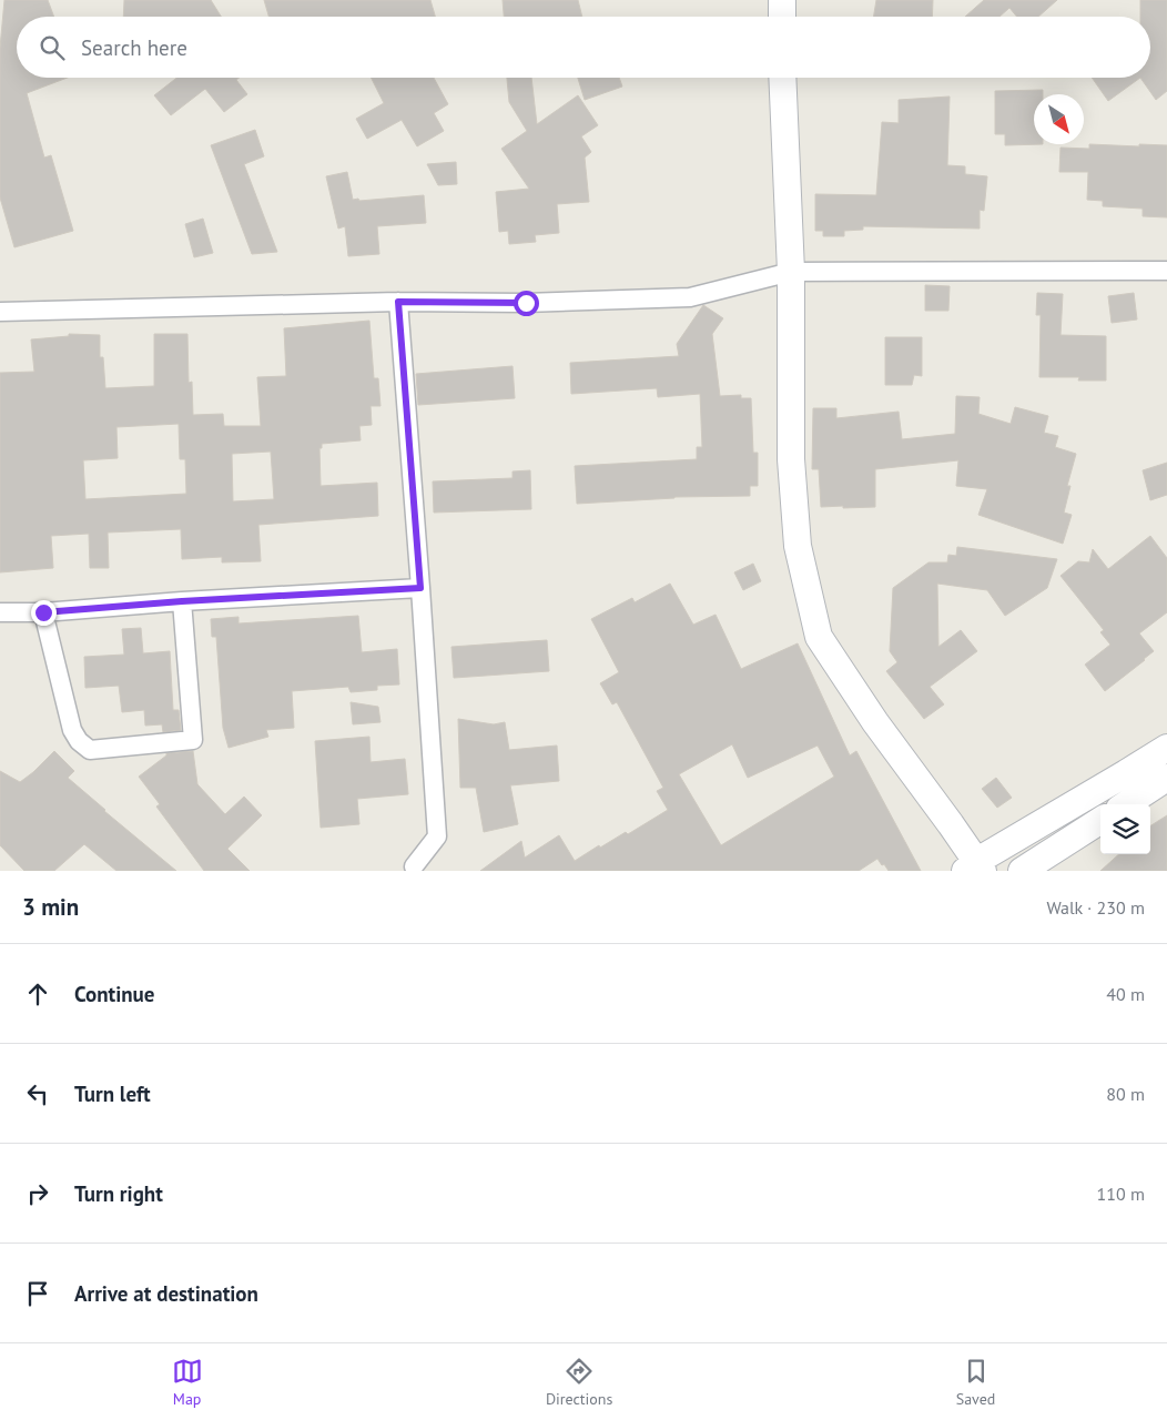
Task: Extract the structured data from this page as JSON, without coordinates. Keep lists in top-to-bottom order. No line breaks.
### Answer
{"north":"bottom right","page":{"search":"Search here","heading":["3 min","Walk · 230 m"],"list":[["Continue","40 m"],["Turn left","80 m"],["Turn right","110 m"],"Arrive at destination"],"nav":["Map","Directions","Saved"]}}
